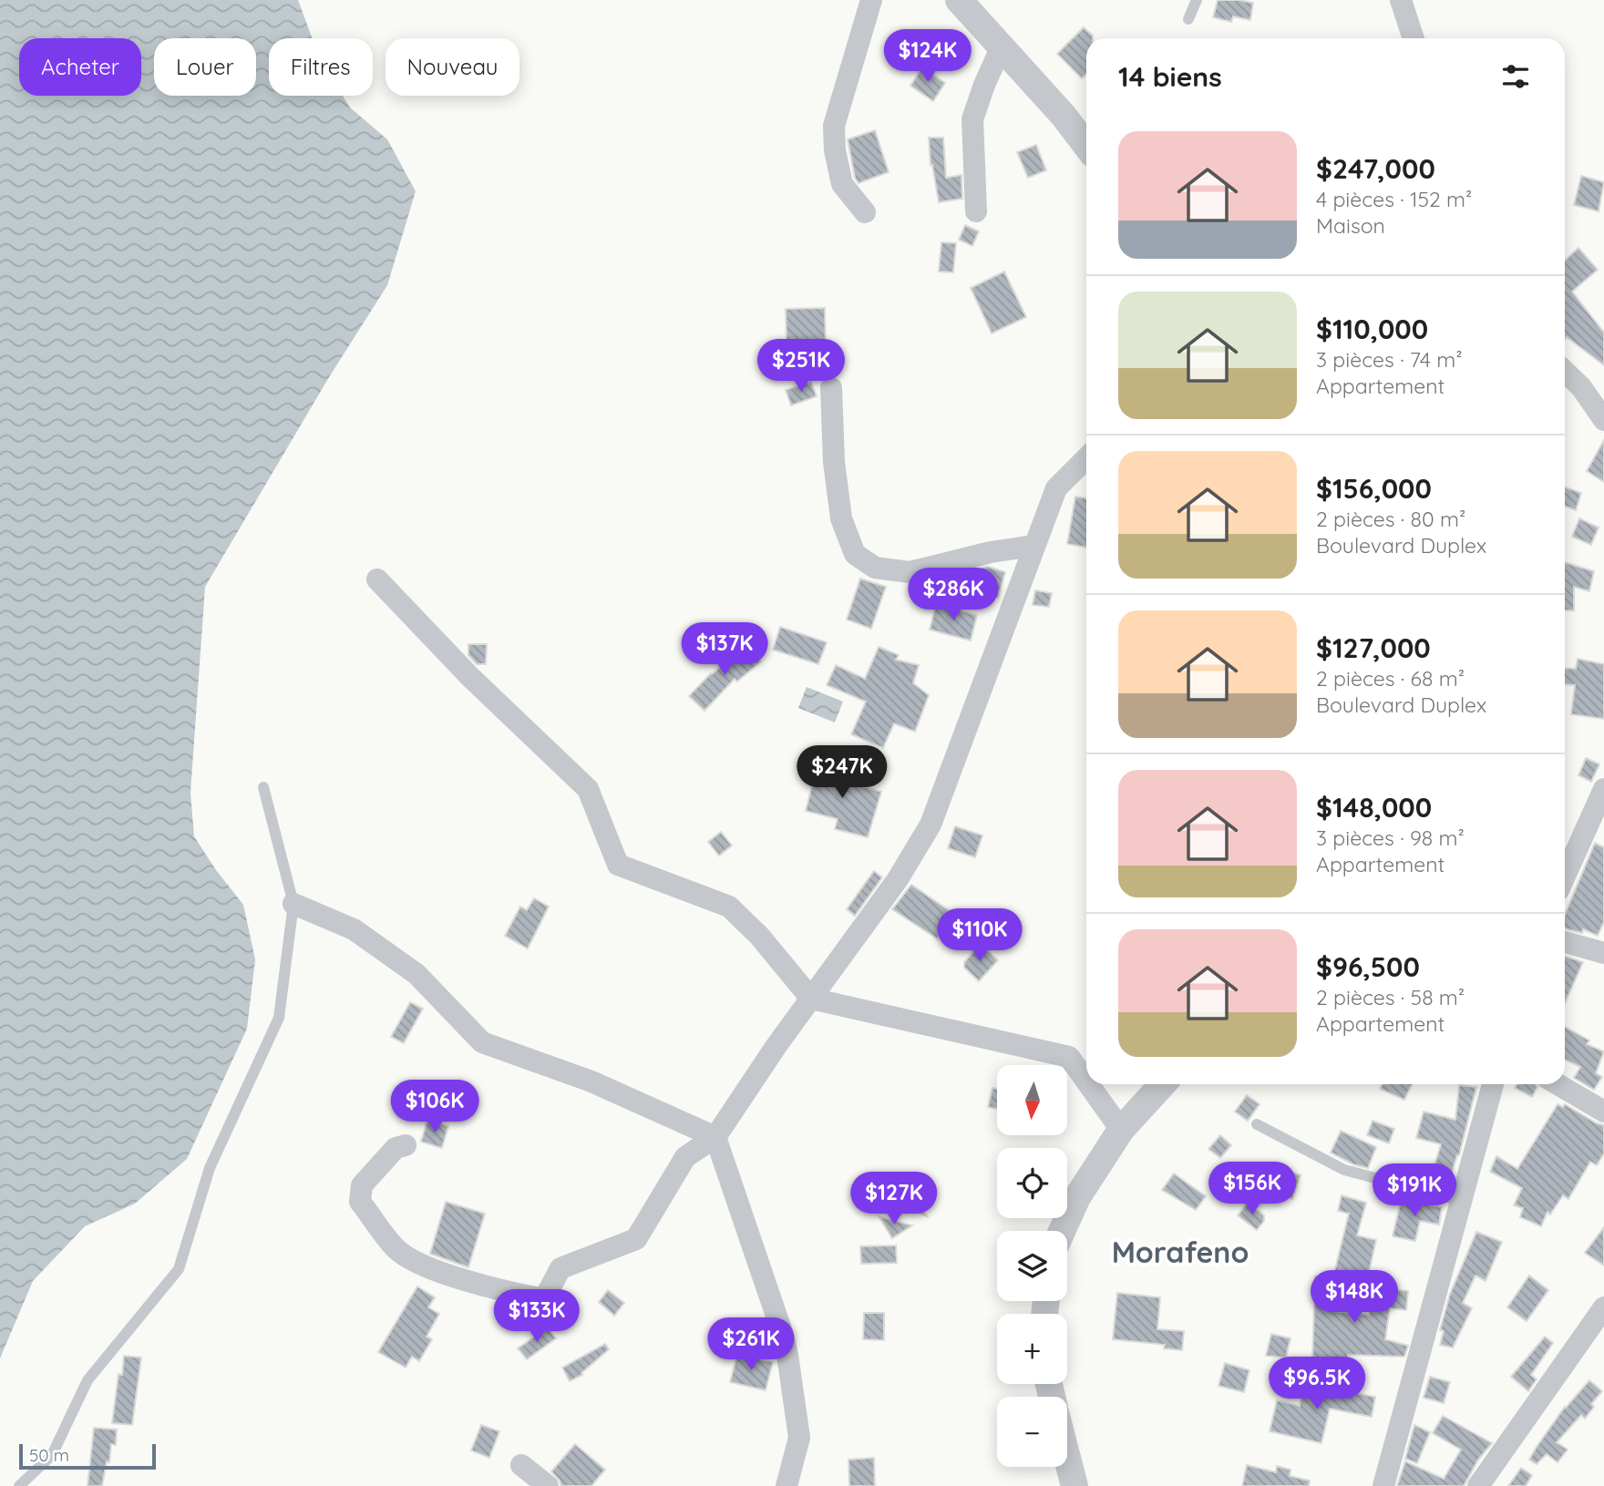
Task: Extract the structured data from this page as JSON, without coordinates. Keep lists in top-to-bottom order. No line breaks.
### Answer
{"districts":["Morafeno"],"scale_bar":"50 m","north":"bottom","page":{"price":["$124K","$251K","$286K","$137K","$247K","$110K","$106K","$156K","$191K","$127K","$148K","$133K","$261K","$96.5K"],"chip":["Acheter","Louer","Filtres","Nouveau"],"heading":"14 biens","list":[{"name":"$247,000","note":"4 pièces · 152 m² · Maison"},{"name":"$110,000","note":"3 pièces · 74 m² · Appartement"},{"name":"$156,000","note":"2 pièces · 80 m² · Boulevard Duplex"},{"name":"$127,000","note":"2 pièces · 68 m² · Boulevard Duplex"},{"name":"$148,000","note":"3 pièces · 98 m² · Appartement"},{"name":"$96,500","note":"2 pièces · 58 m² · Appartement"}],"map_buttons":["+","−"],"scale":"50 m"}}
